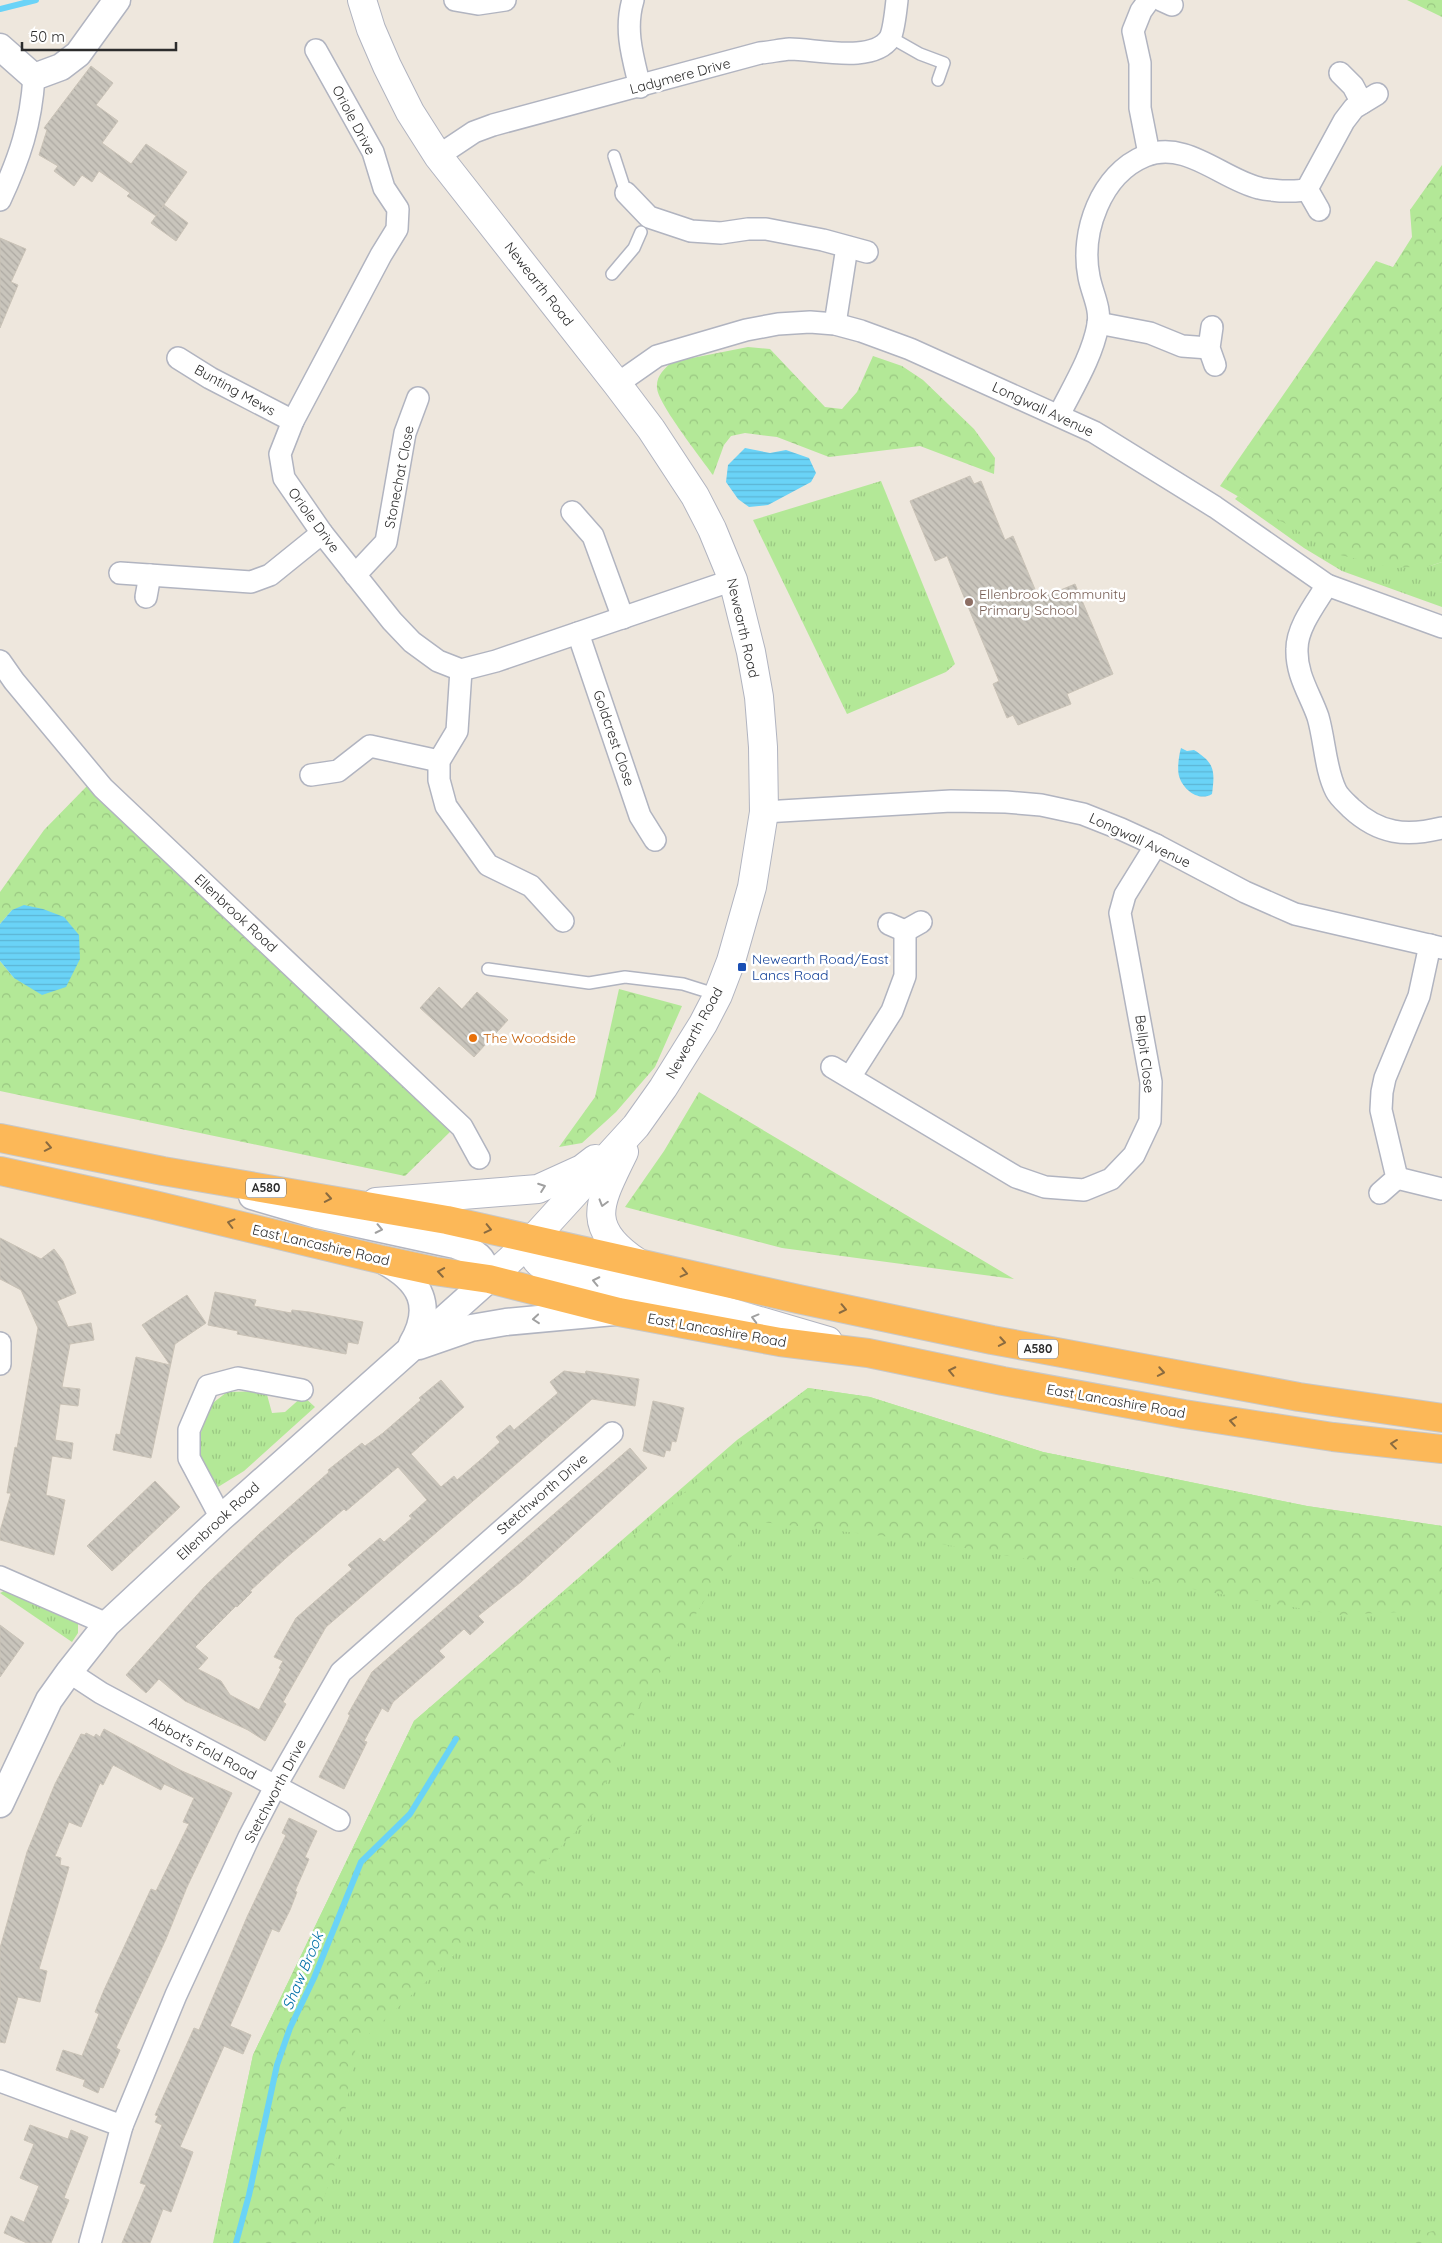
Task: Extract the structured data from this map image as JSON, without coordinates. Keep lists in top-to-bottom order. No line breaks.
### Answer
{"streets":{"highway":["A580","East Lancashire Road"],"main road":["Newearth Road"],"street":["Ladymere Drive","Oriole Drive","Bunting Mews","Longwall Avenue","Stonechat Close","Goldcrest Close","Ellenbrook Road","Bellpit Close","Stetchworth Drive","Abbot's Fold Road"]},"crossings":[["Ladymere Drive","Newearth Road"],["Oriole Drive","Bunting Mews"],["Oriole Drive","Stonechat Close"],["Newearth Road","Longwall Avenue"],["Newearth Road","Ellenbrook Road"],["Newearth Road","A580"],["Newearth Road","East Lancashire Road"],["Longwall Avenue","Bellpit Close"],["Ellenbrook Road","East Lancashire Road"],["Ellenbrook Road","Abbot's Fold Road"],["Stetchworth Drive","Abbot's Fold Road"]],"water":["Shaw Brook"],"places":{"other":["Ellenbrook Community Primary School","The Woodside"],"transit":["Newearth Road/East Lancs Road"]},"scale_bar":"50 m"}
